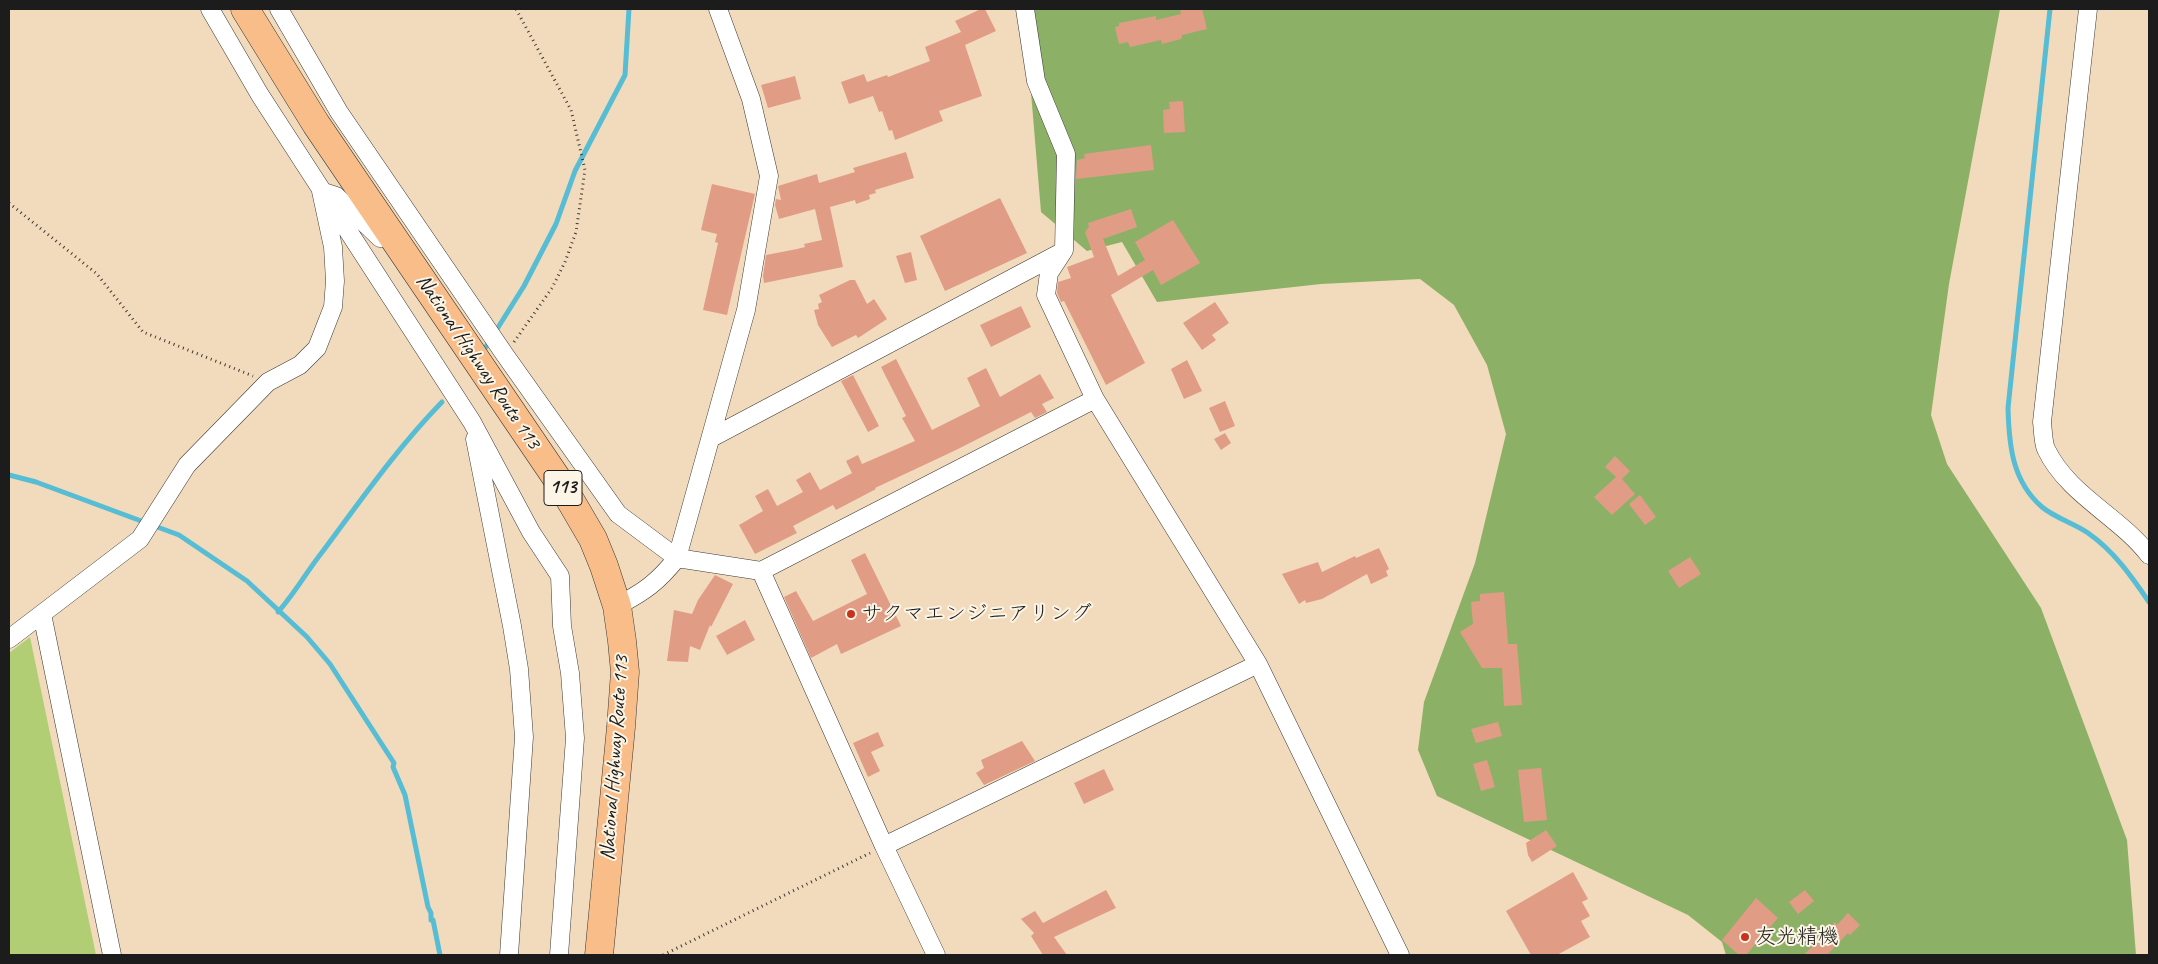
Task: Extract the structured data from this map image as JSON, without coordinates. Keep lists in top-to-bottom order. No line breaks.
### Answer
{"streets":{"highway":["National Highway Route 113","113"]},"places":["サクマエンジニアリング","友光精機"]}
